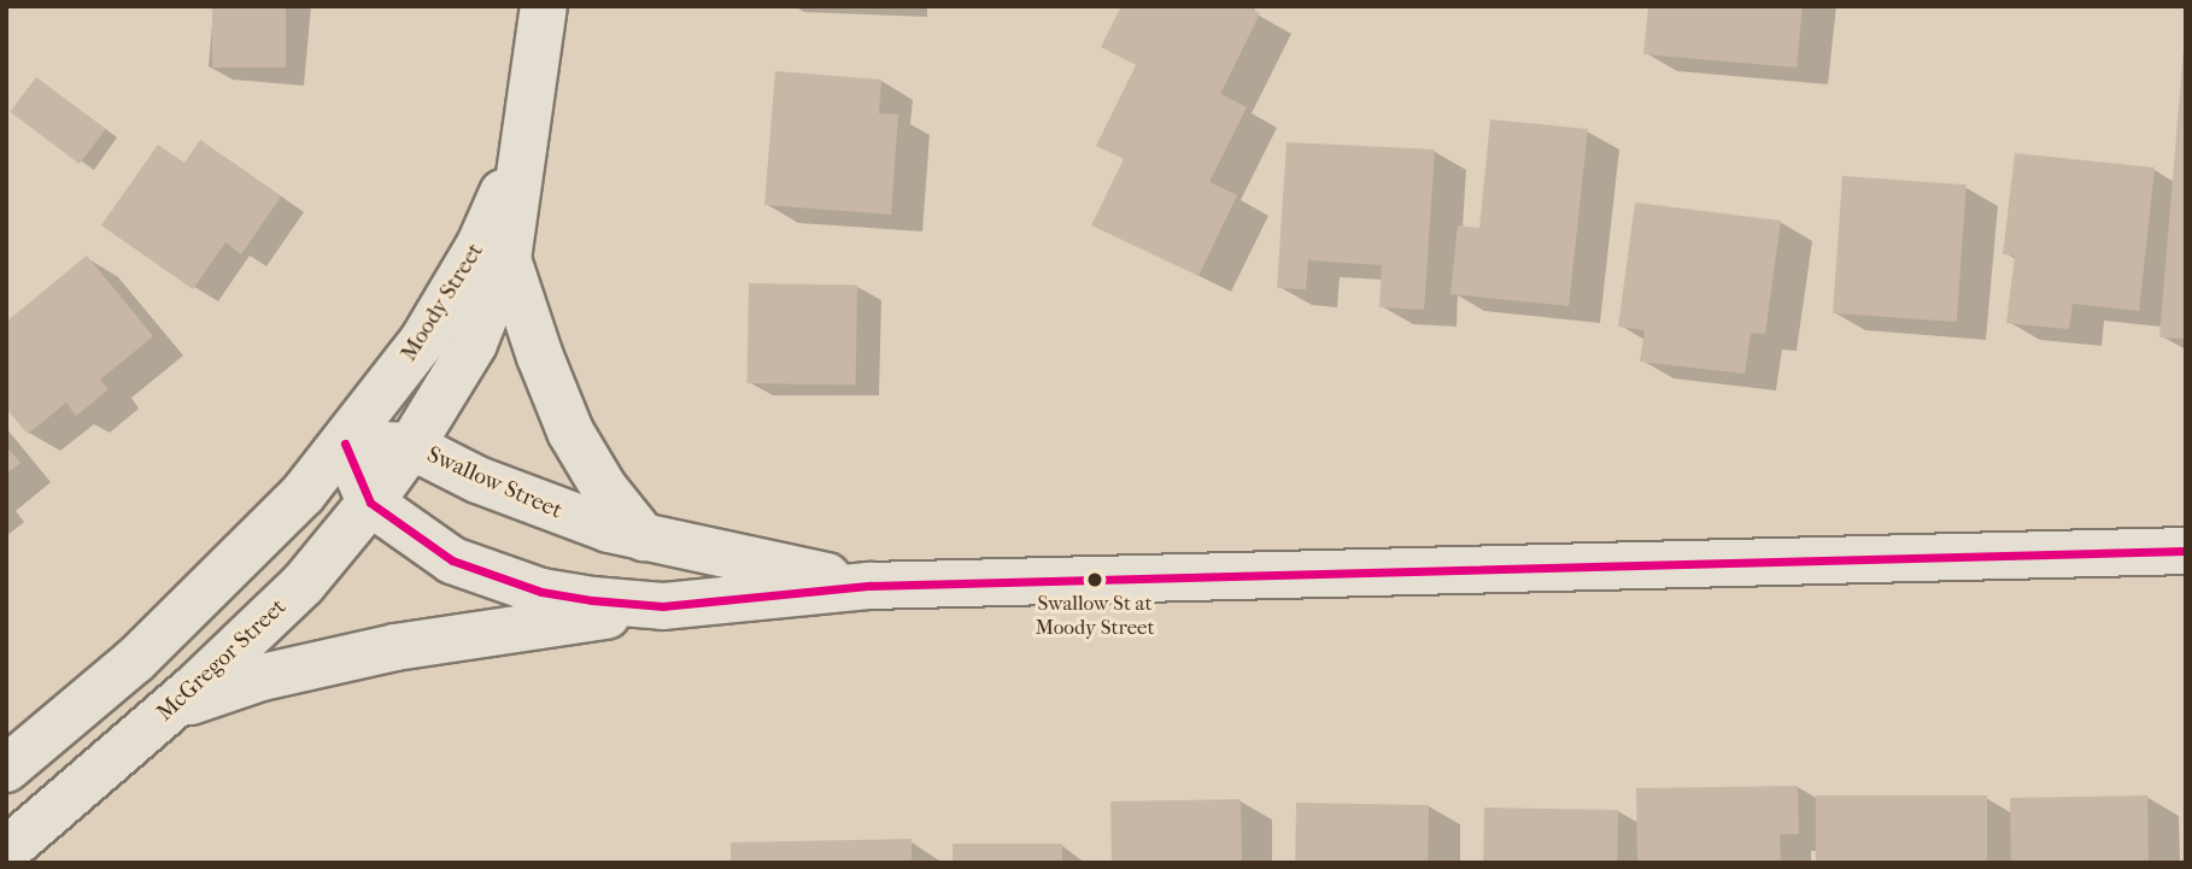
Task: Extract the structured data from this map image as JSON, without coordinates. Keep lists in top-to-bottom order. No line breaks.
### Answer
{"streets":{"street":["Moody Street","Swallow Street","McGregor Street"]},"crossings":[["Moody Street","Swallow Street"],["Moody Street","McGregor Street"],["Swallow Street","McGregor Street"]],"places":["Swallow St at Moody Street"]}
